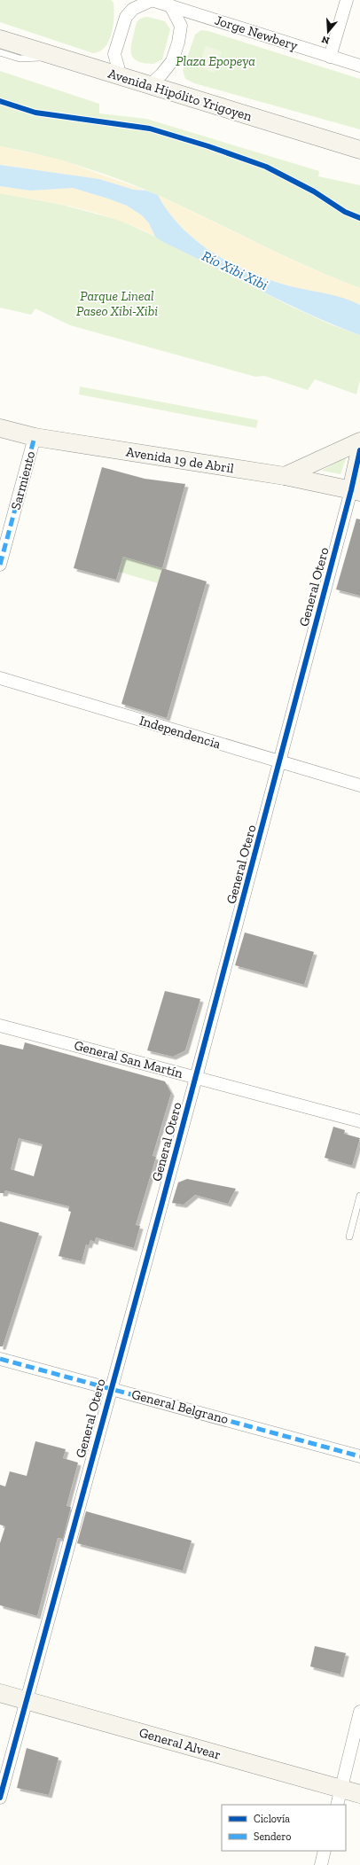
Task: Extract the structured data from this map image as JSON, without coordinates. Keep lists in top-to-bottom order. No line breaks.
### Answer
{"streets":{"main road":["Avenida Hipólito Yrigoyen","Avenida 19 de Abril","General Alvear"],"street":["Jorge Newbery","Sarmiento","General Otero","Independencia","General San Martín","General Belgrano"]},"crossings":[["Jorge Newbery","Avenida Hipólito Yrigoyen"],["Avenida 19 de Abril","Sarmiento"],["Avenida 19 de Abril","General Otero"],["General Otero","Independencia"],["General Otero","General San Martín"],["General Otero","General Belgrano"],["General Otero","General Alvear"]],"water":["Río Xibi Xibi"],"parks":["Plaza Epopeya","Parque Lineal Paseo Xibi-Xibi"],"legend":["Ciclovía","Sendero"],"north":"bottom"}
